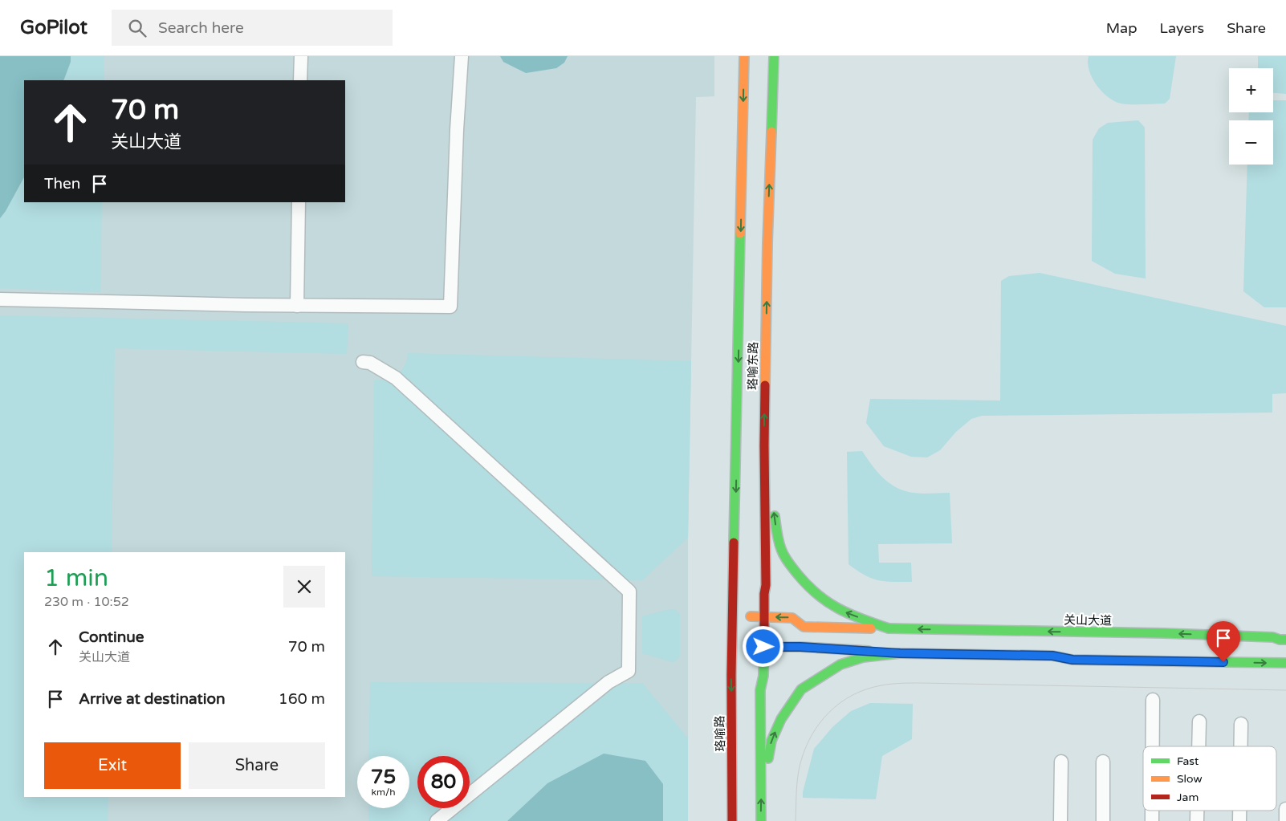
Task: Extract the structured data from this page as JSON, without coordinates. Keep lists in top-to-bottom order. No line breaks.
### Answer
{"streets":{"main road":["珞喻东路","关山大道","珞喻路"]},"crossings":[["珞喻东路","关山大道"],["珞喻东路","珞喻路"]],"one_way":["珞喻路"],"legend":["Fast","Slow","Jam"],"page":{"header":"GoPilot","search":"Search here","nav":["Map","Layers","Share"],"map_buttons":["+","−"],"turn":["70 m","关山大道"],"then":"Then","heading":["1 min","230 m · 10:52"],"list":[{"name":"Continue","note":"关山大道","value":"70 m"},{"name":"Arrive at destination","value":"160 m"}],"buttons":["Exit","Share"],"speed":"75 km/h","limit":"80"}}
